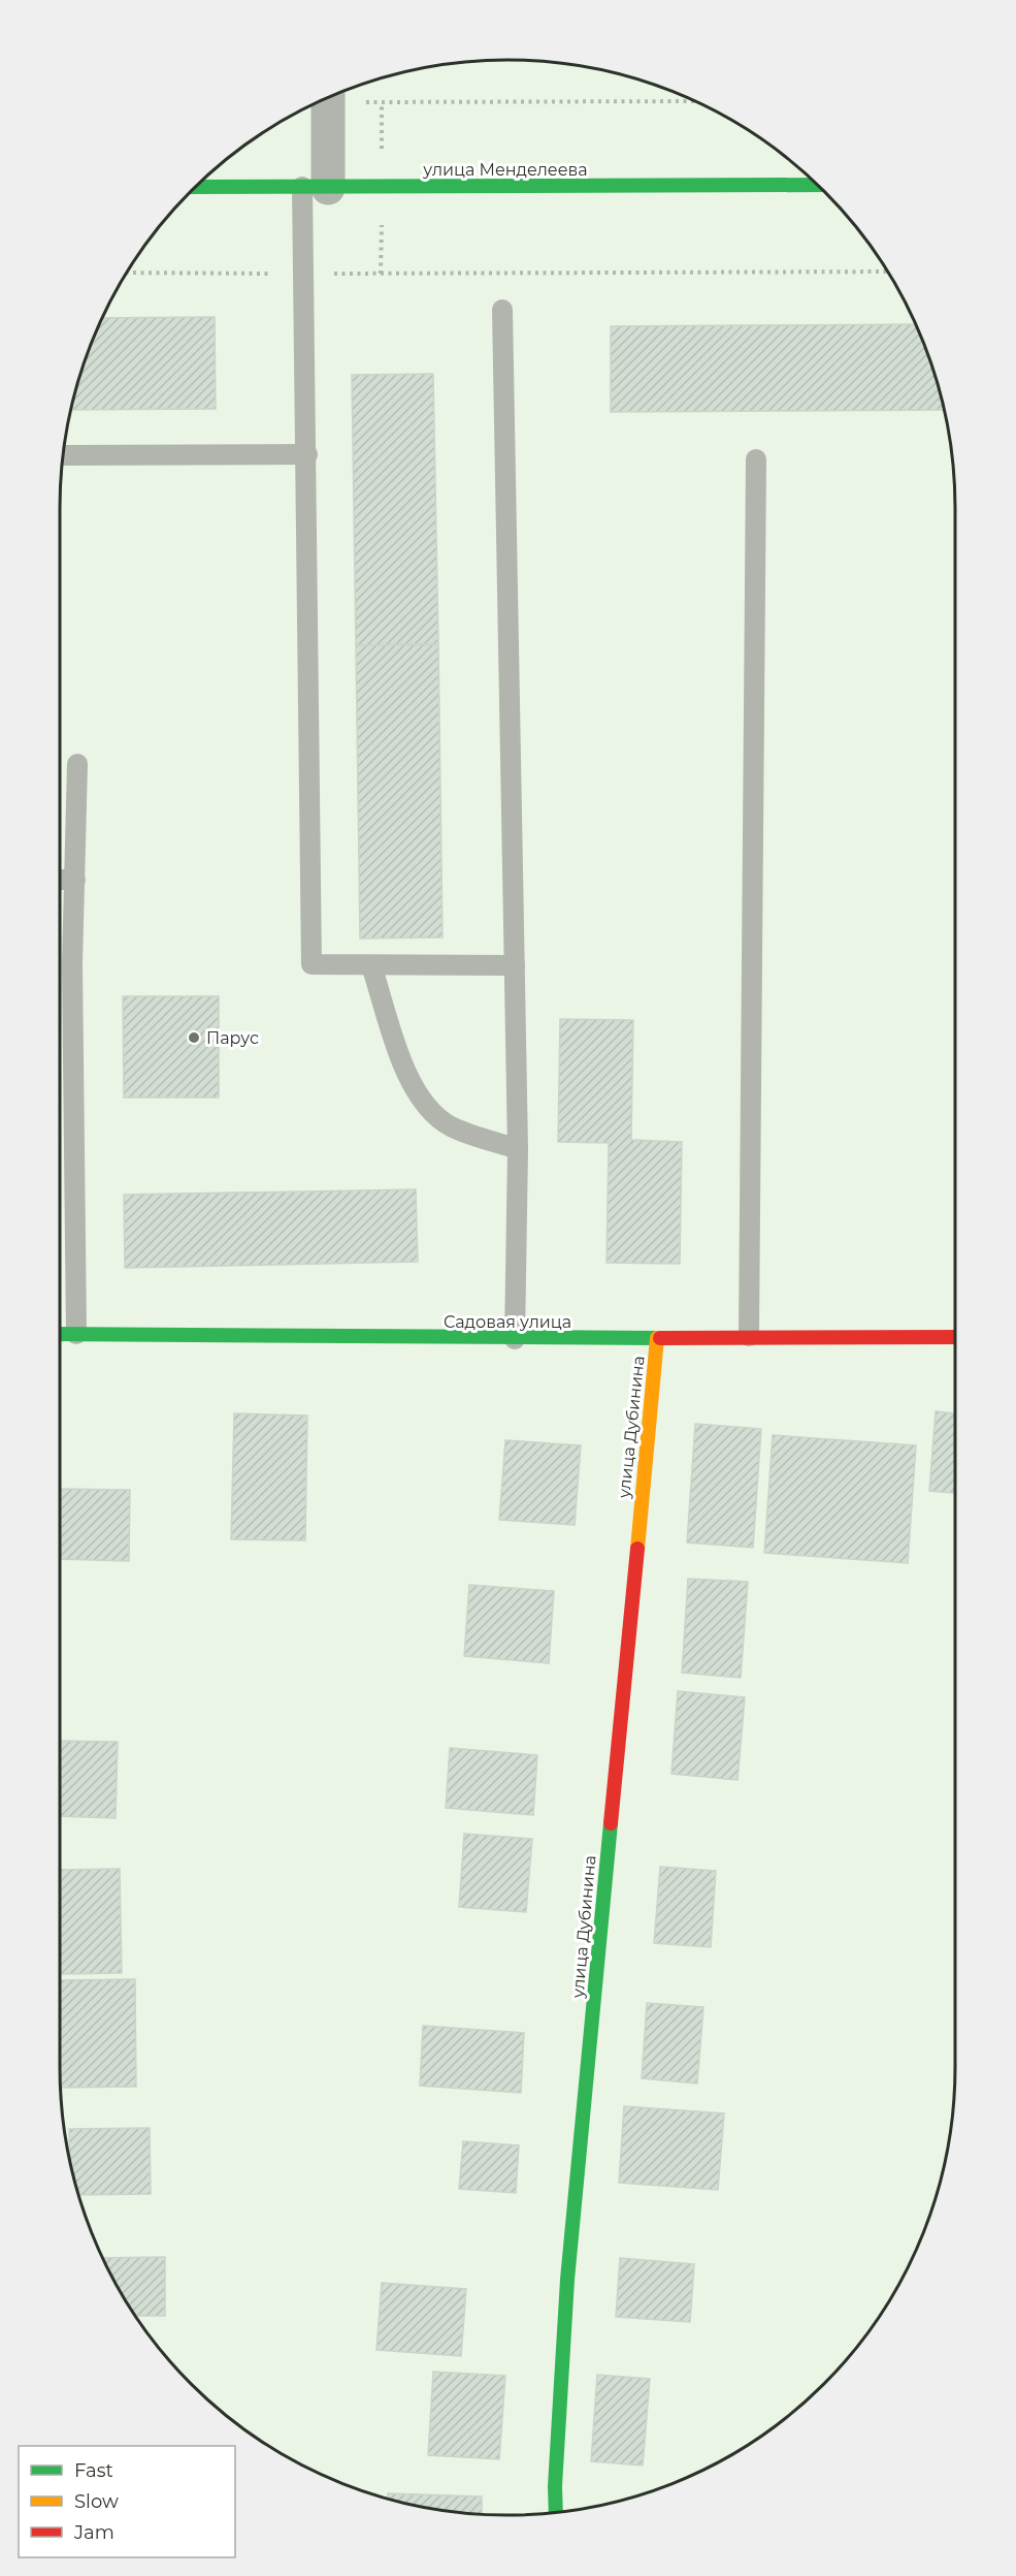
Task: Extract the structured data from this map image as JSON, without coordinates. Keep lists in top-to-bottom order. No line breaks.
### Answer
{"streets":{"street":["улица Менделеева","Садовая улица","улица Дубинина"]},"crossings":[["Садовая улица","улица Дубинина"]],"places":["Парус"],"legend":["Fast","Slow","Jam"]}
